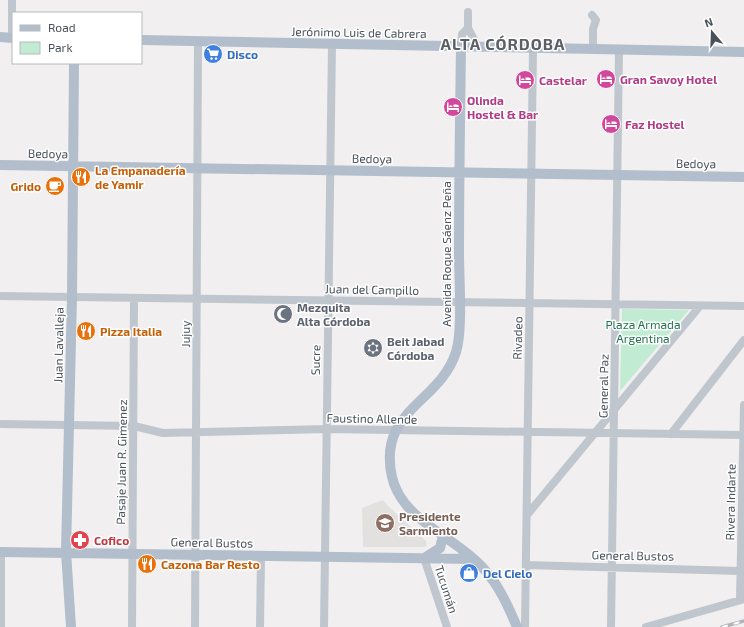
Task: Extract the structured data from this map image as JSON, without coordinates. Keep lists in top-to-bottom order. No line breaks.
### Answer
{"streets":{"main road":["Jerónimo Luis de Cabrera","Bedoya","Avenida Roque Sáenz Peña","Juan Lavalleja","General Bustos"],"street":["Juan del Campillo","Jujuy","Rivadeo","Sucre","General Paz","Faustino Allende","Pasaje Juan R. Gimenez","Rivera Indarte","Tucumán"]},"crossings":[["Jerónimo Luis de Cabrera","Avenida Roque Sáenz Peña"],["Jerónimo Luis de Cabrera","Jujuy"],["Jerónimo Luis de Cabrera","Rivadeo"],["Jerónimo Luis de Cabrera","Sucre"],["Jerónimo Luis de Cabrera","General Paz"],["Bedoya","Avenida Roque Sáenz Peña"],["Bedoya","Jujuy"],["Bedoya","Rivadeo"],["Bedoya","Juan Lavalleja"],["Bedoya","Sucre"],["Bedoya","General Paz"],["Avenida Roque Sáenz Peña","Juan del Campillo"],["Avenida Roque Sáenz Peña","Faustino Allende"],["Avenida Roque Sáenz Peña","General Bustos"],["Juan del Campillo","Jujuy"],["Juan del Campillo","Rivadeo"],["Juan del Campillo","Juan Lavalleja"],["Juan del Campillo","Sucre"],["Juan del Campillo","General Paz"],["Juan del Campillo","Pasaje Juan R. Gimenez"],["Jujuy","Faustino Allende"],["Jujuy","General Bustos"],["Rivadeo","Faustino Allende"],["Rivadeo","General Bustos"],["Juan Lavalleja","Faustino Allende"],["Juan Lavalleja","General Bustos"],["Sucre","Faustino Allende"],["Sucre","General Bustos"],["General Paz","Faustino Allende"],["General Paz","General Bustos"],["Faustino Allende","Pasaje Juan R. Gimenez"],["Faustino Allende","Rivera Indarte"],["Pasaje Juan R. Gimenez","General Bustos"],["Rivera Indarte","General Bustos"],["General Bustos","Tucumán"]],"districts":["ALTA CÓRDOBA"],"parks":["Plaza Armada Argentina"],"places":{"supermarket":["Disco"],"hotel":["Gran Savoy Hotel","Castelar","Olinda Hostel & Bar","Faz Hostel"],"restaurant":["La Empanadería de Yamir","Pizza Italia","Cazona Bar Resto"],"cafe":["Grido"],"mosque":["Mezquita Alta Córdoba"],"synagogue":["Beit Jabad Córdoba"],"school or university":["Presidente Sarmiento"],"pharmacy":["Cofico"],"shop":["Del Cielo"]},"legend":["Road","Park"],"north":"top"}
